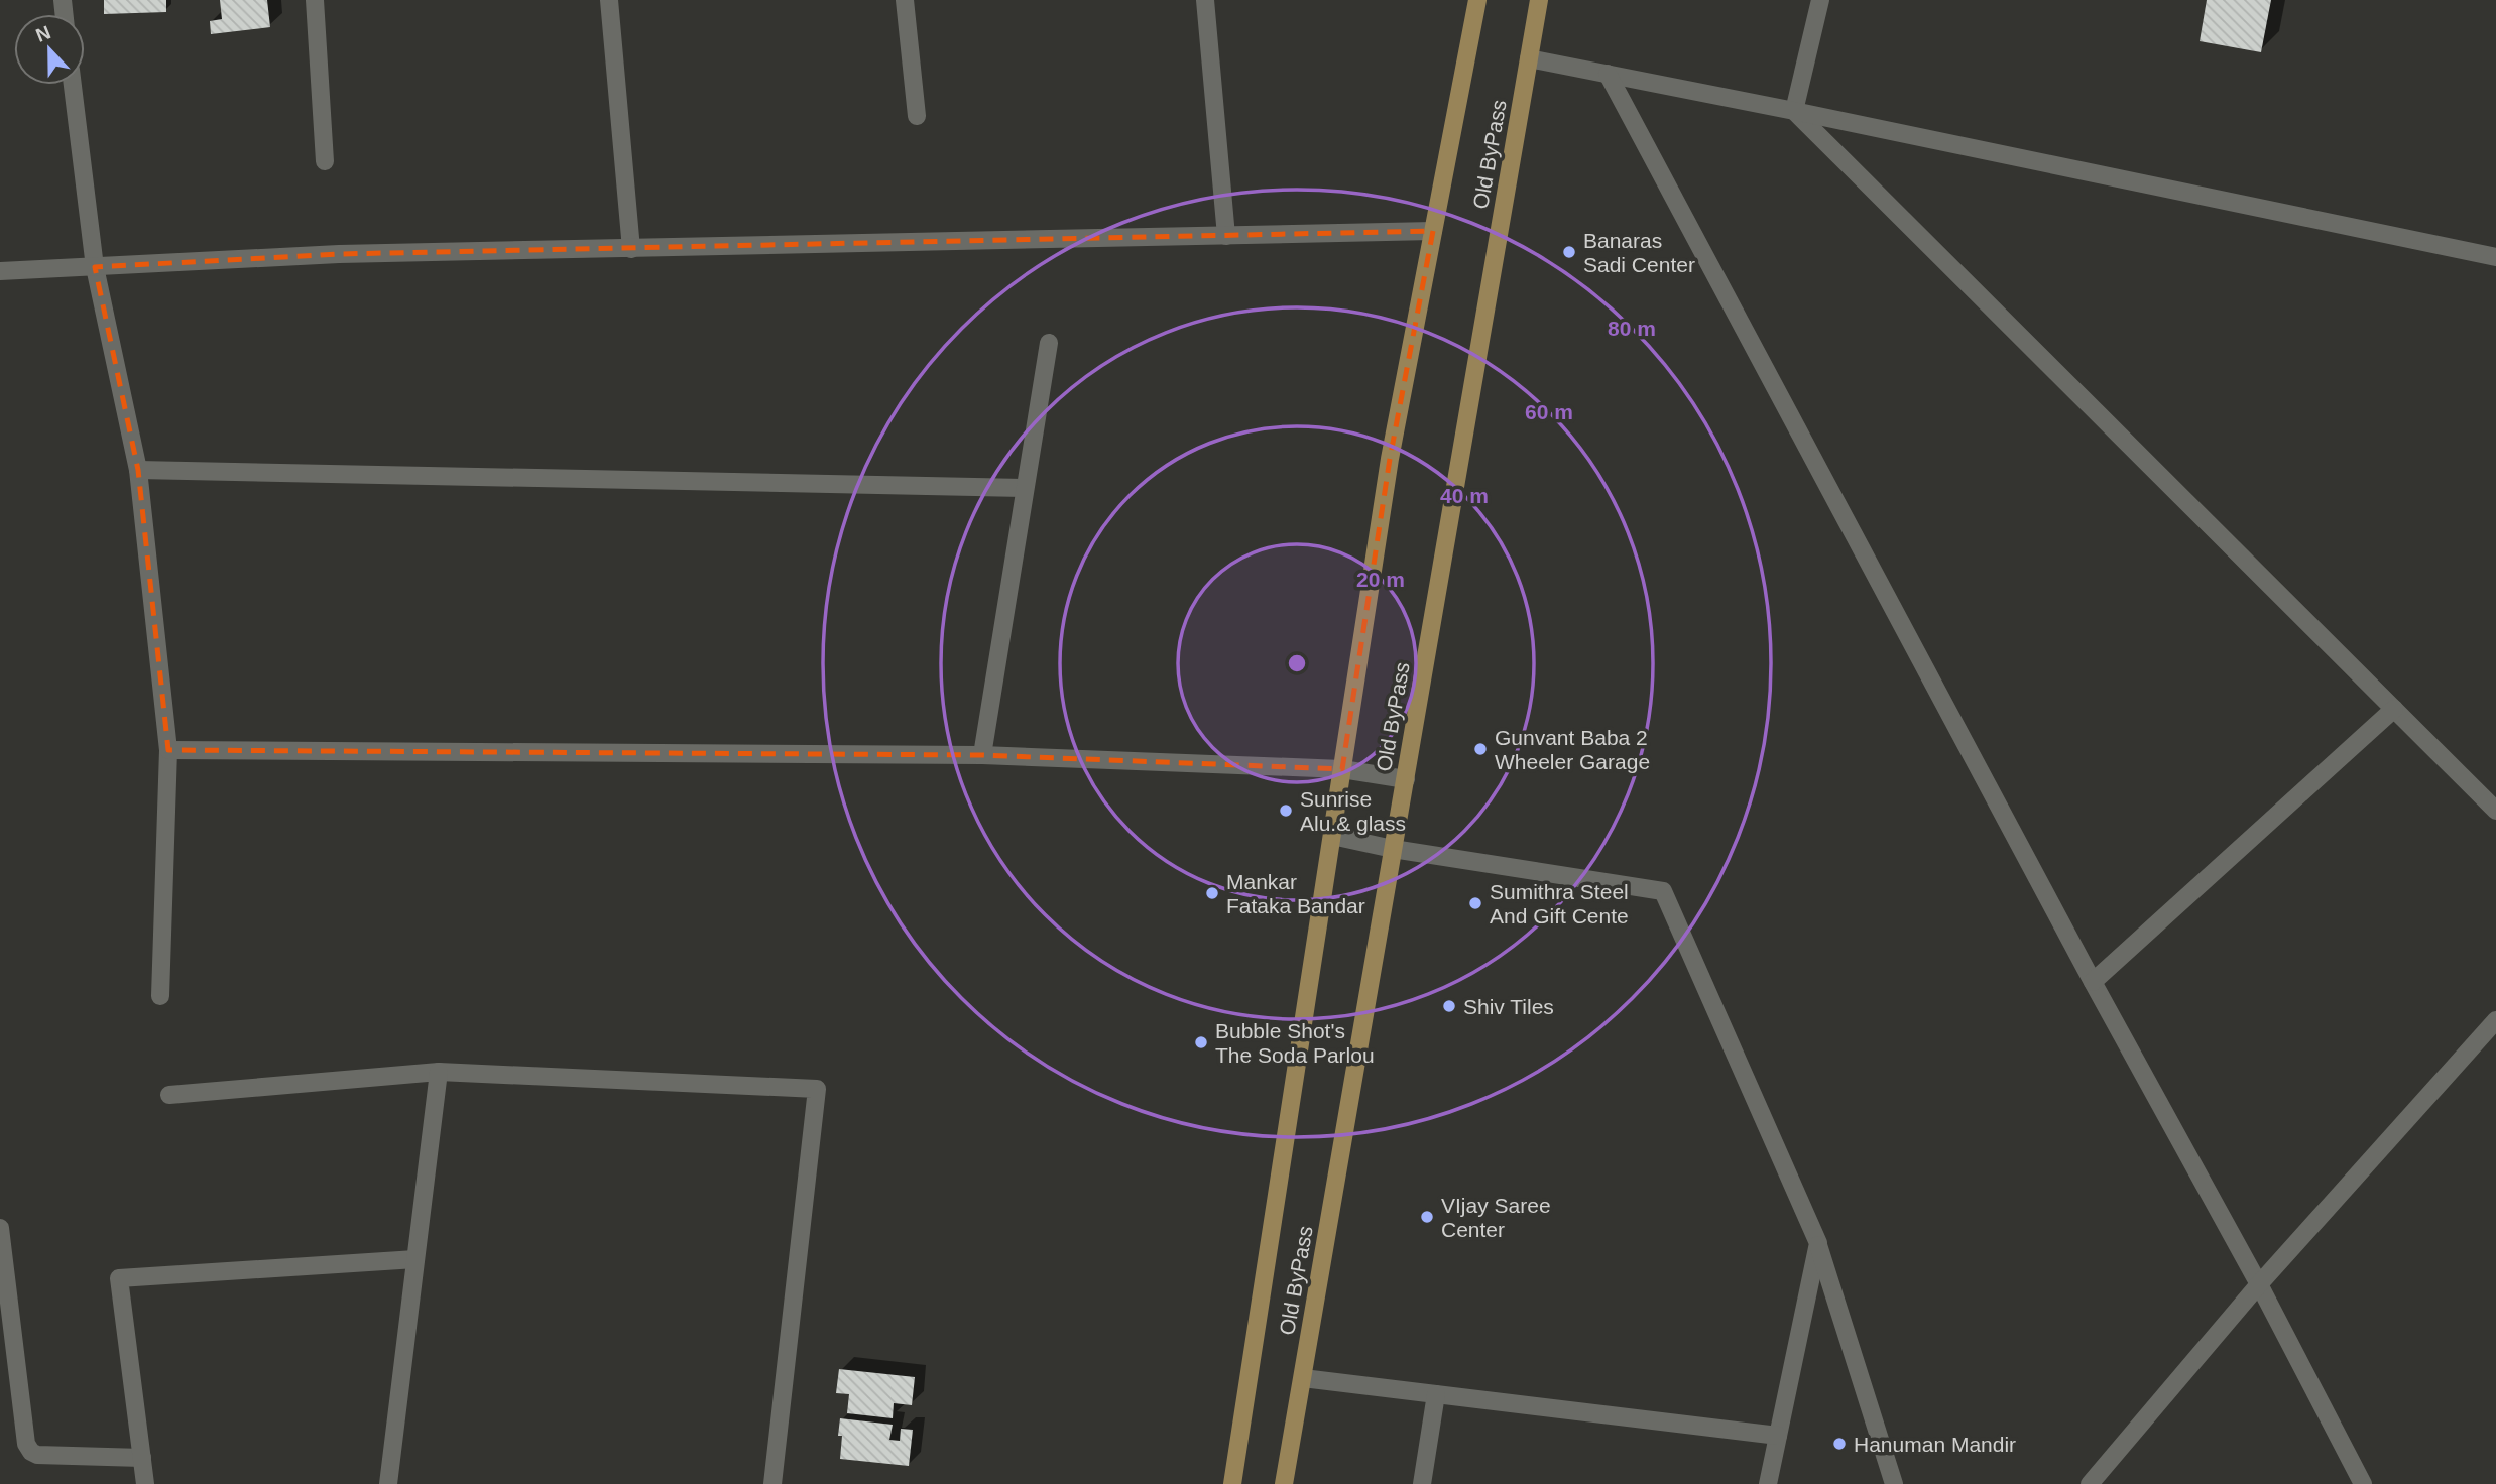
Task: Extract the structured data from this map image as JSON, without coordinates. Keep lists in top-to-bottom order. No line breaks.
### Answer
{"streets":{"main road":["Old ByPass"]},"places":["Banaras Sadi Center","Gunvant Baba 2 Wheeler Garage","Sunrise Alu.& glass","Mankar Fataka Bandar","Sumithra Steel And Gift Cente","Shiv Tiles","Bubble Shot's The Soda Parlou","VIjay Saree Center","Hanuman Mandir"],"north":"top","rings":["80 m","60 m","40 m","20 m"]}
